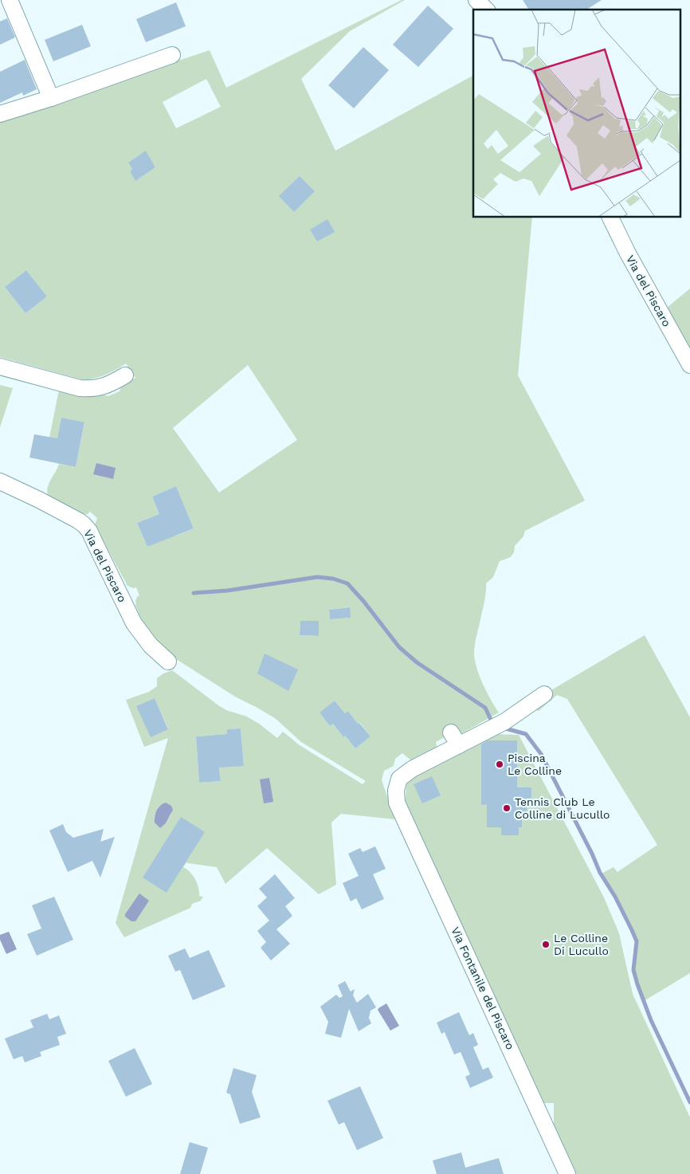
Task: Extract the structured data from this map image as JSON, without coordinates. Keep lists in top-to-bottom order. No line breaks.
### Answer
{"streets":{"street":["Via del Piscaro","Via Fontanile del Piscaro"]},"places":["Piscina Le Colline","Tennis Club Le Colline di Lucullo","Le Colline Di Lucullo"]}
